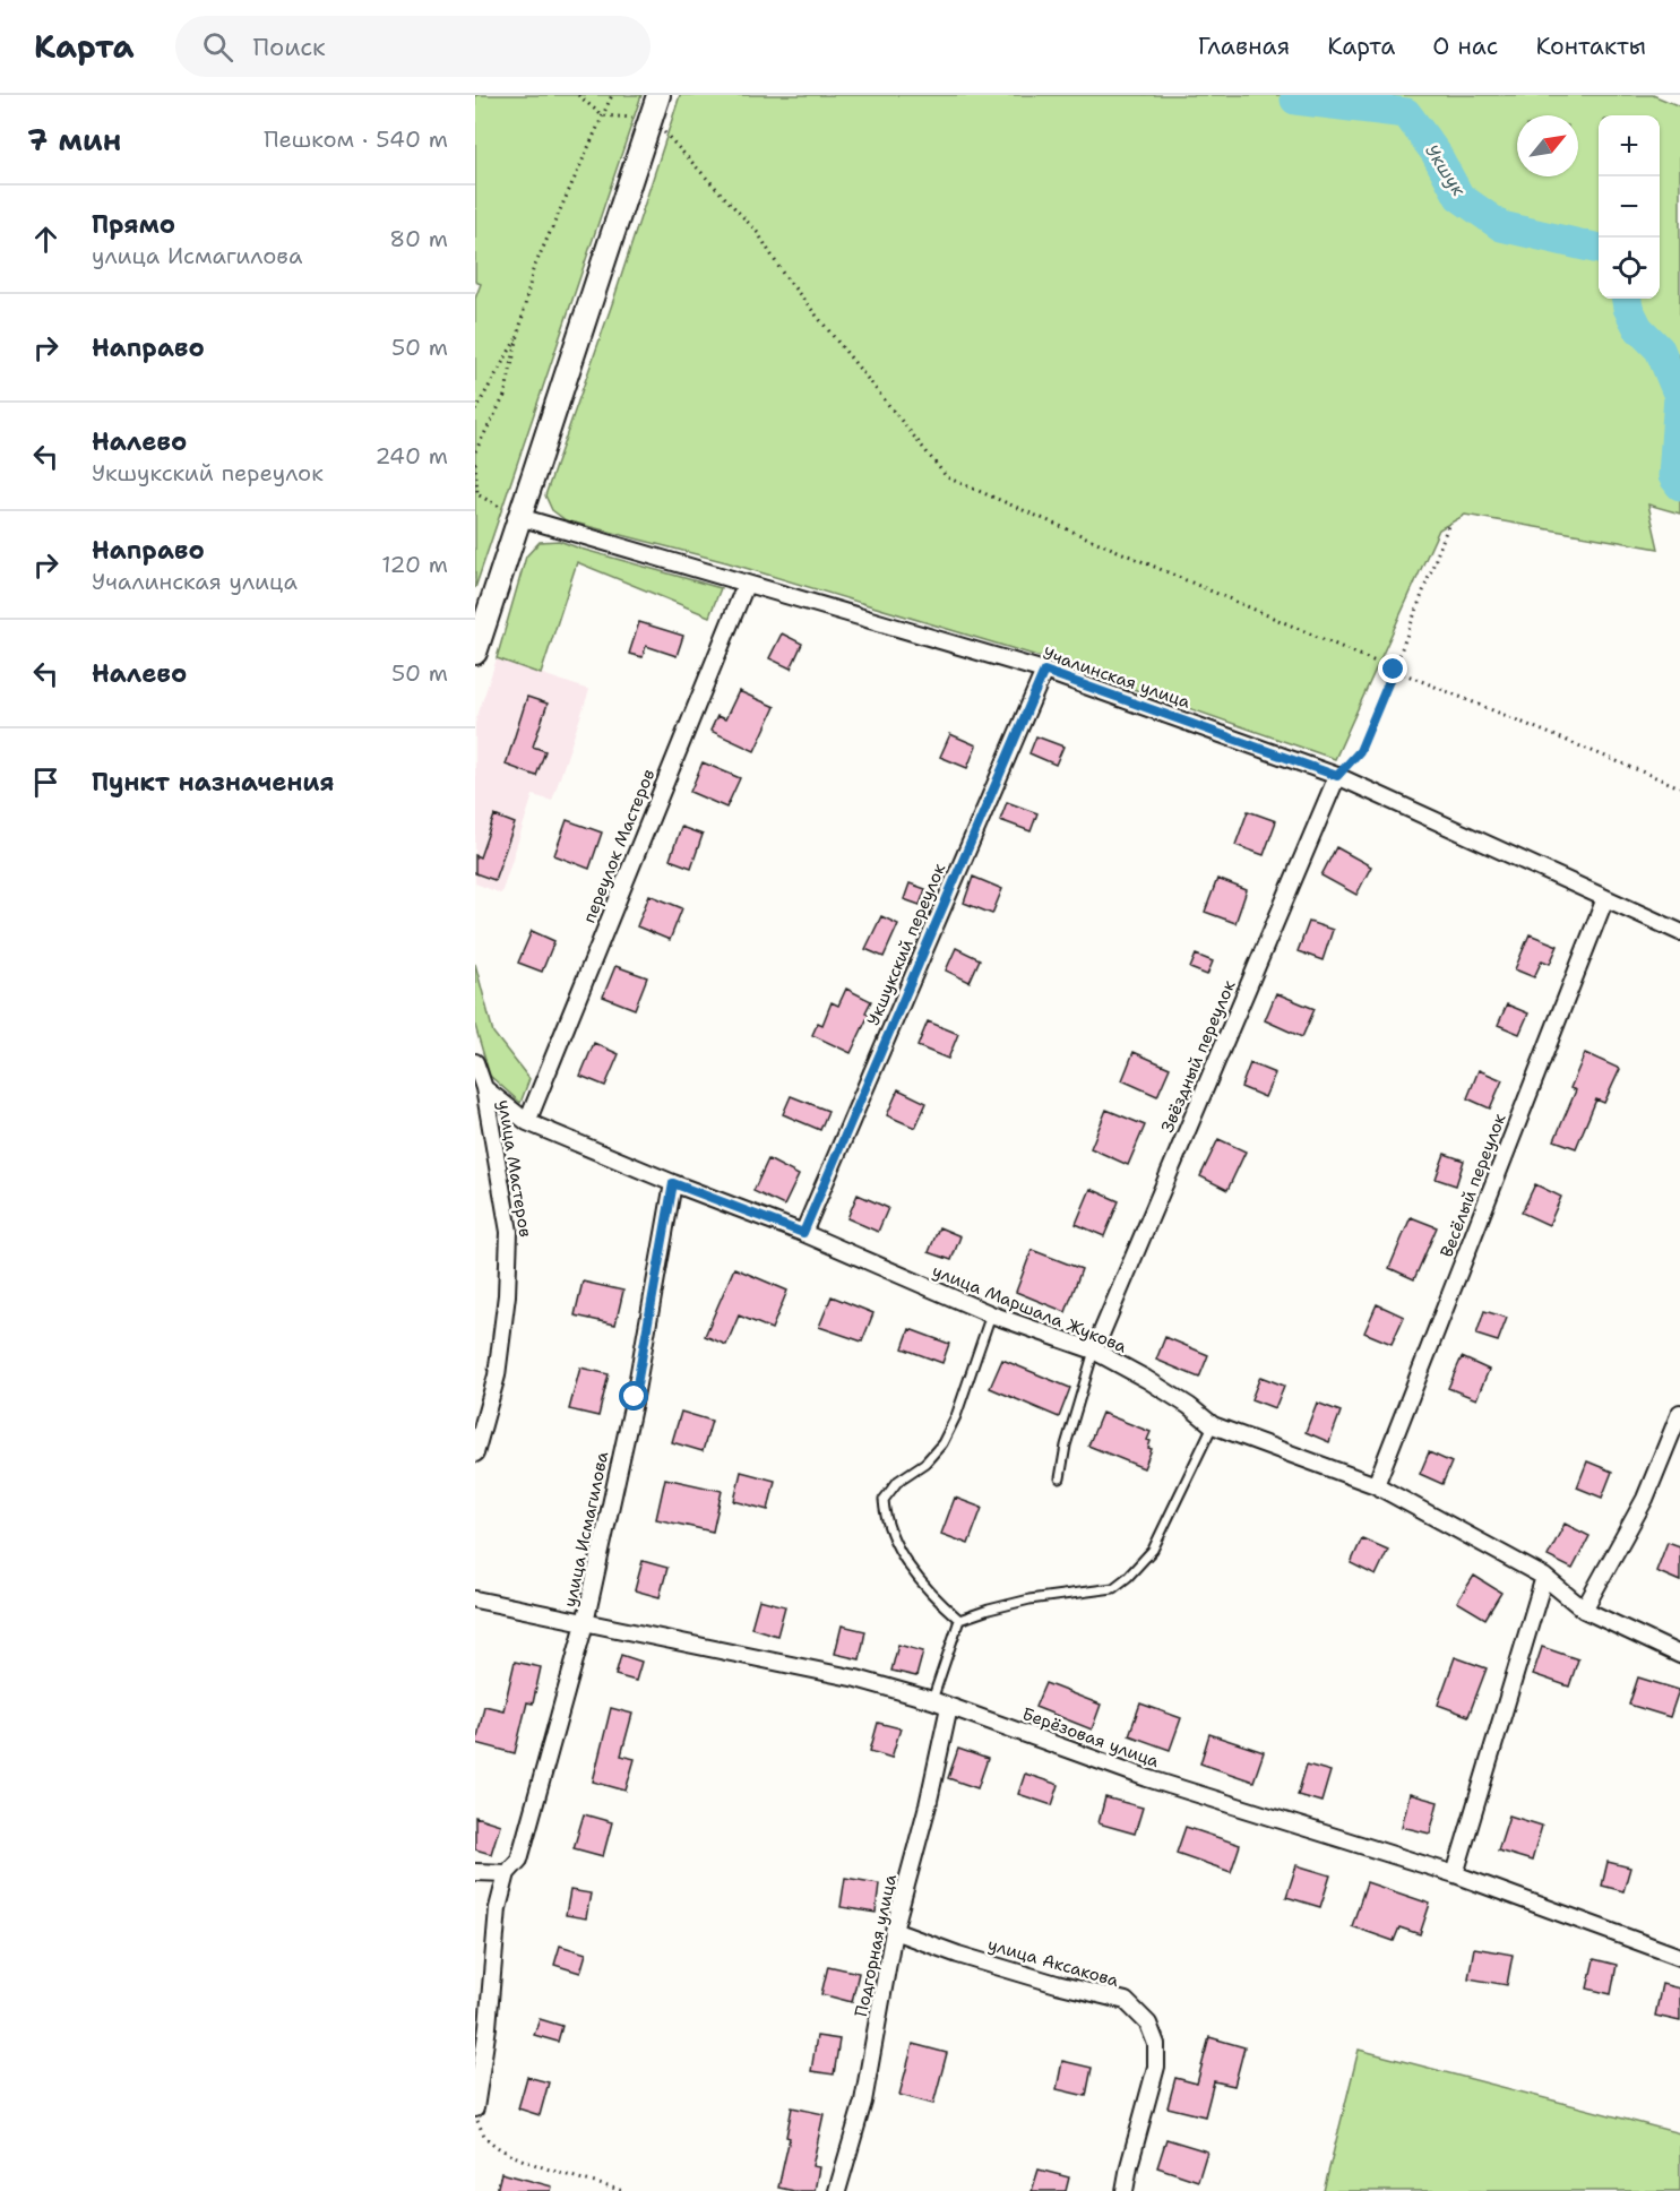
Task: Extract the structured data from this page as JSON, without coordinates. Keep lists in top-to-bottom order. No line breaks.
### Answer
{"streets":{"street":["Учалинская улица","переулок Мастеров","Укшукский переулок","Звёздный переулок","улица Мастеров","Весёлый переулок","улица Маршала Жукова","улица Исмагилова","Берёзовая улица","Подгорная улица","улица Аксакова"]},"crossings":[["Учалинская улица","переулок Мастеров"],["Учалинская улица","Укшукский переулок"],["Учалинская улица","Звёздный переулок"],["Учалинская улица","Весёлый переулок"],["переулок Мастеров","улица Маршала Жукова"],["Укшукский переулок","улица Маршала Жукова"],["Звёздный переулок","улица Маршала Жукова"],["улица Мастеров","улица Маршала Жукова"],["Весёлый переулок","улица Маршала Жукова"],["улица Маршала Жукова","улица Исмагилова"],["улица Исмагилова","Берёзовая улица"],["Берёзовая улица","Подгорная улица"],["Подгорная улица","улица Аксакова"]],"water":["Укшук"],"north":"top right","page":{"header":"Карта","search":"Поиск","nav":["Главная","Карта","О нас","Контакты"],"heading":["7 мин","Пешком · 540 m"],"map_buttons":["+","−"],"list":[["Прямо","улица Исмагилова","80 m"],["Направо","50 m"],["Налево","Укшукский переулок","240 m"],["Направо","Учалинская улица","120 m"],["Налево","50 m"],"Пункт назначения"]}}
